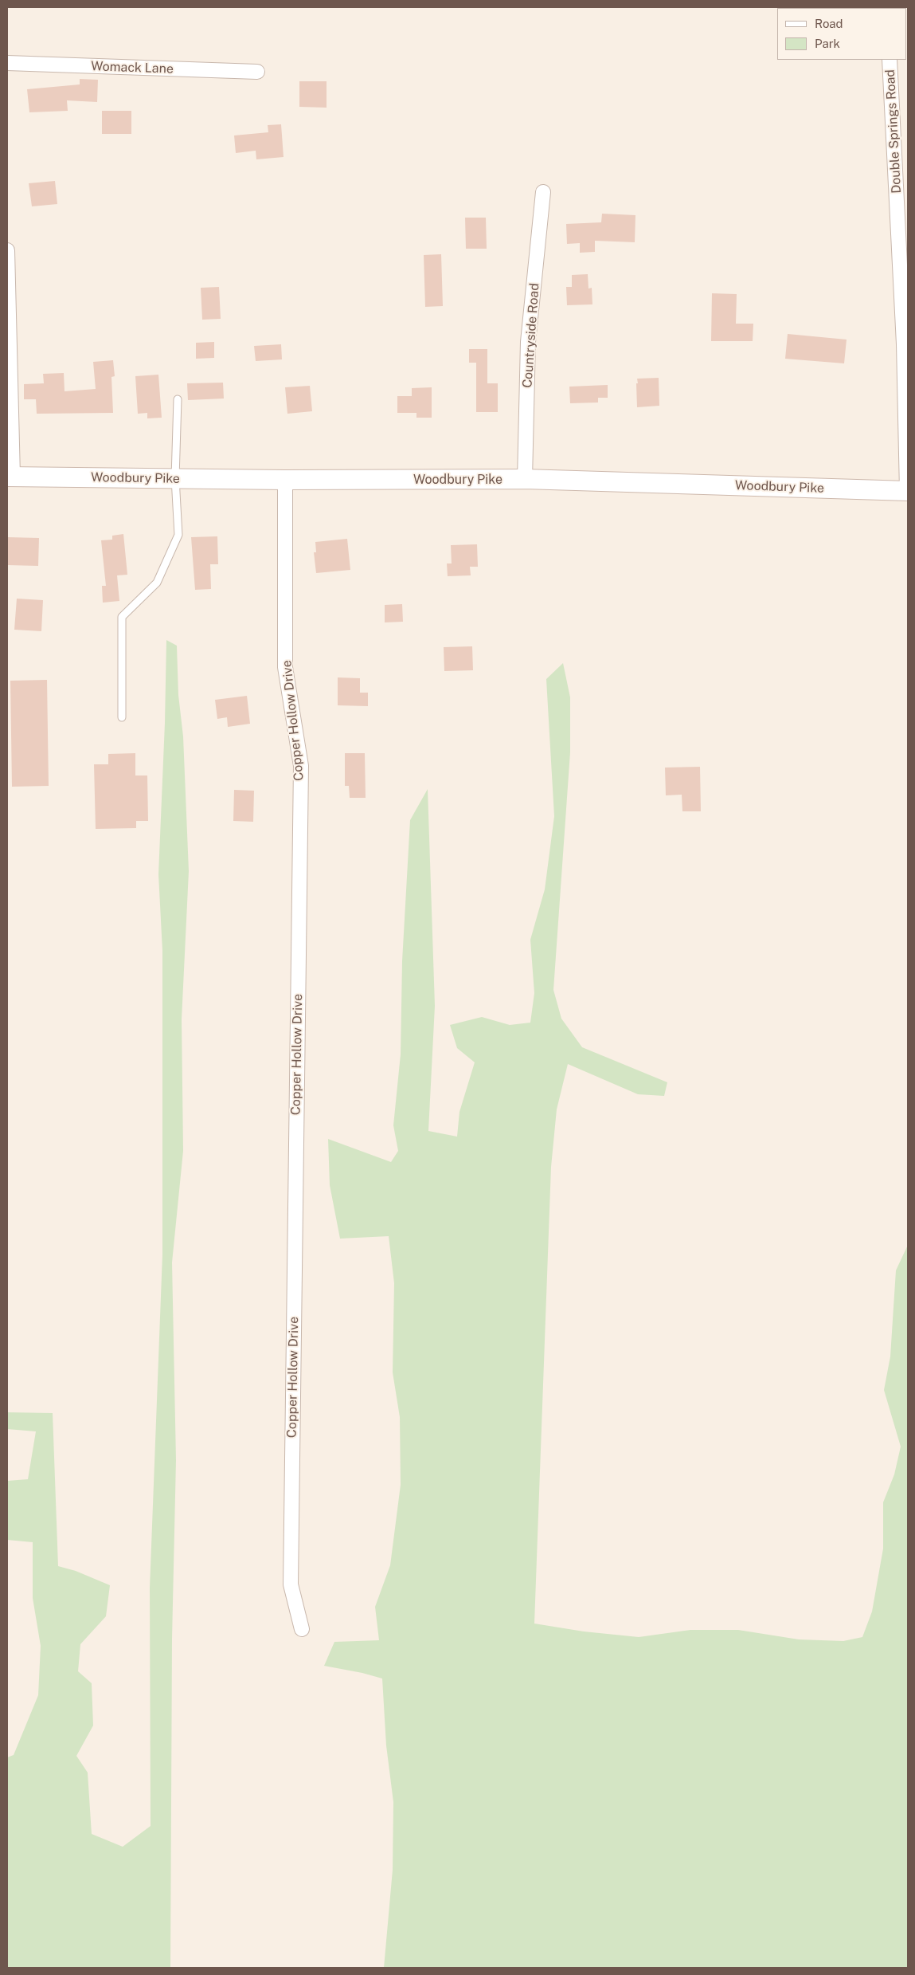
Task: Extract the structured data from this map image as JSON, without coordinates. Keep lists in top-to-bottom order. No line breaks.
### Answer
{"streets":{"street":["Womack Lane","Double Springs Road","Countryside Road","Woodbury Pike","Copper Hollow Drive"]},"crossings":[["Double Springs Road","Woodbury Pike"],["Countryside Road","Woodbury Pike"],["Woodbury Pike","Copper Hollow Drive"]],"legend":["Road","Park"]}
